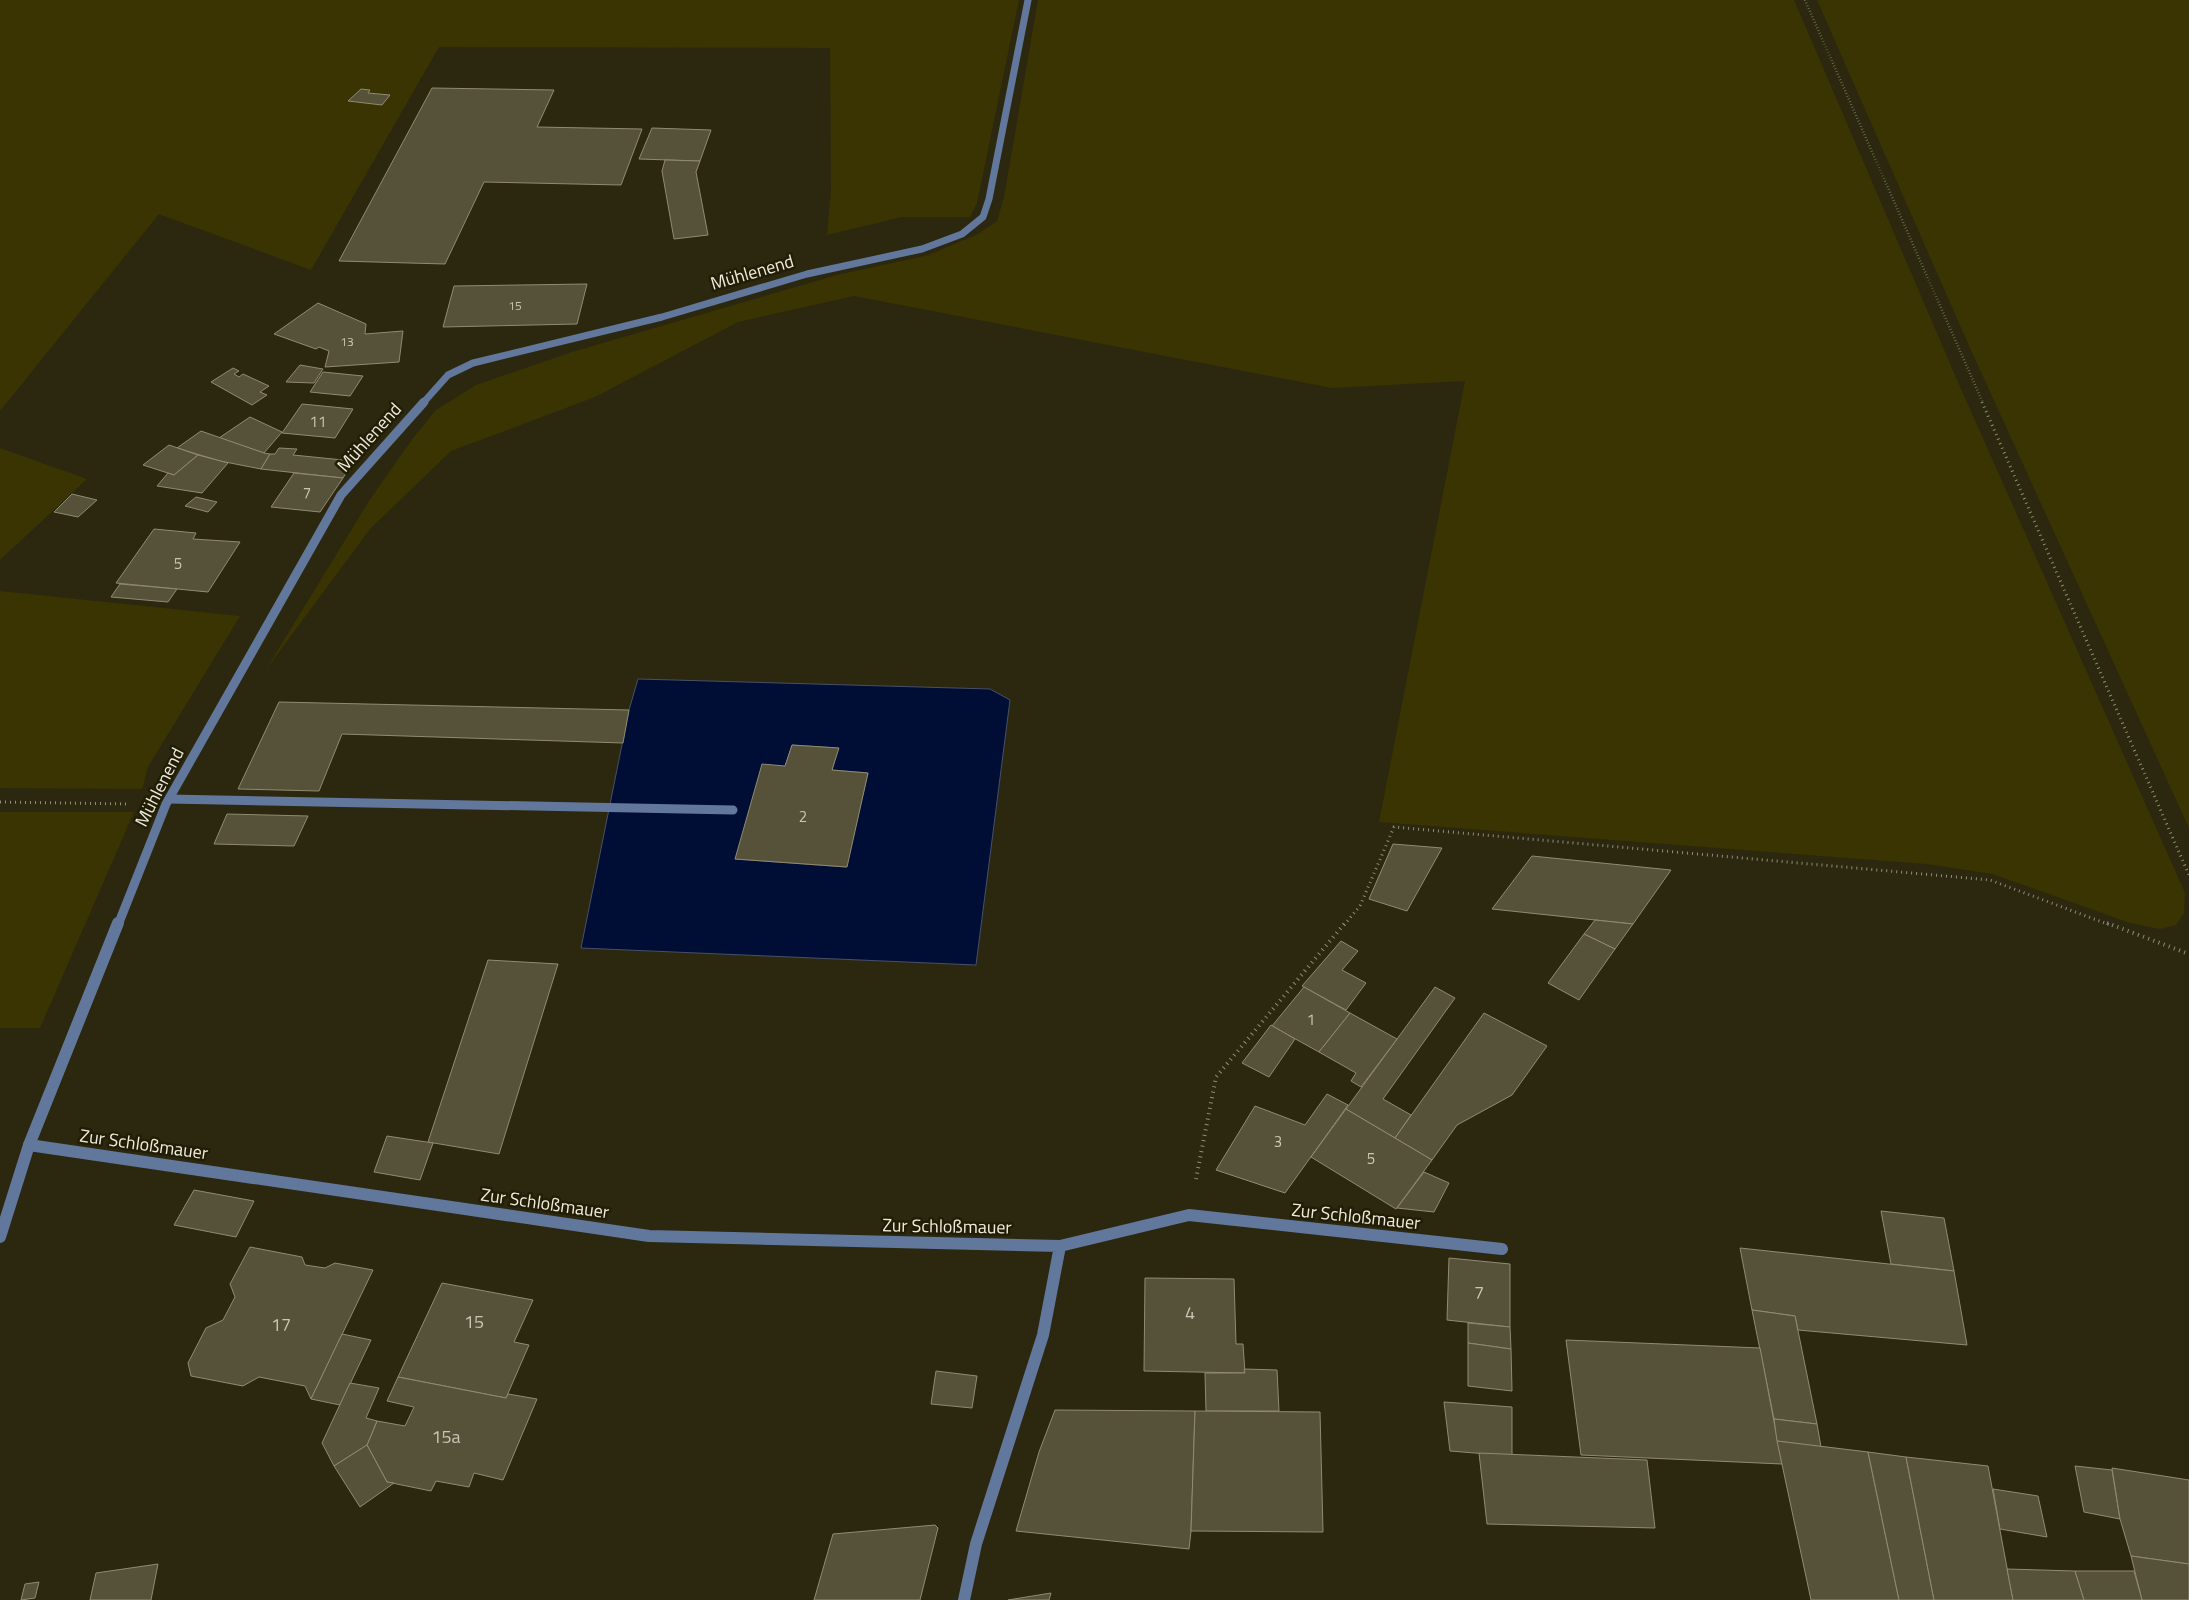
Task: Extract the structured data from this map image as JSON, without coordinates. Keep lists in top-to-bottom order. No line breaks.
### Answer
{"streets":{"street":["Mühlenend","Zur Schloßmauer"]},"crossings":[["Mühlenend","Zur Schloßmauer"]],"house_numbers":["15","13","11","7","5","2","1","3","5","7","4","15","17","15a"]}
